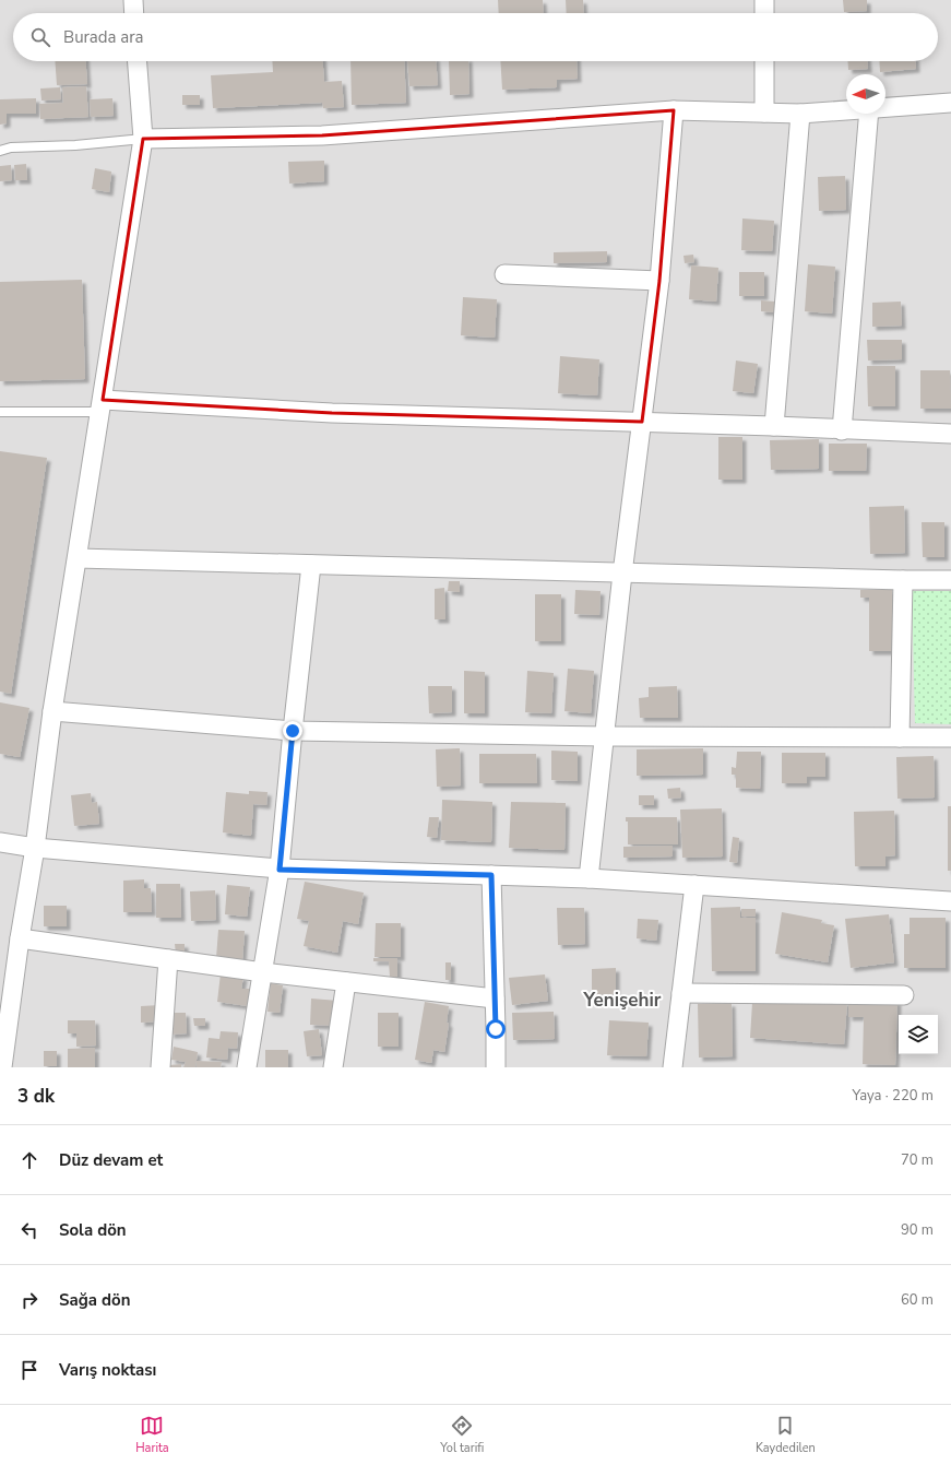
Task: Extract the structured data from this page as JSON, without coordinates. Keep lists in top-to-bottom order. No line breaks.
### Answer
{"districts":["Yenişehir"],"north":"left","page":{"search":"Burada ara","heading":["3 dk","Yaya · 220 m"],"list":[["Düz devam et","70 m"],["Sola dön","90 m"],["Sağa dön","60 m"],"Varış noktası"],"nav":["Harita","Yol tarifi","Kaydedilen"]}}
